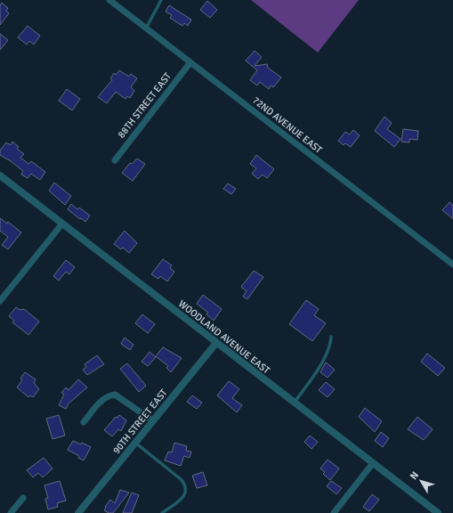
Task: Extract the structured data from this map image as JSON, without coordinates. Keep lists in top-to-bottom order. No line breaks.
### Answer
{"streets":{"street":["88TH STREET EAST","72ND AVENUE EAST","WOODLAND AVENUE EAST","90TH STREET EAST"]},"crossings":[["88TH STREET EAST","72ND AVENUE EAST"],["WOODLAND AVENUE EAST","90TH STREET EAST"]],"north":"top left"}
